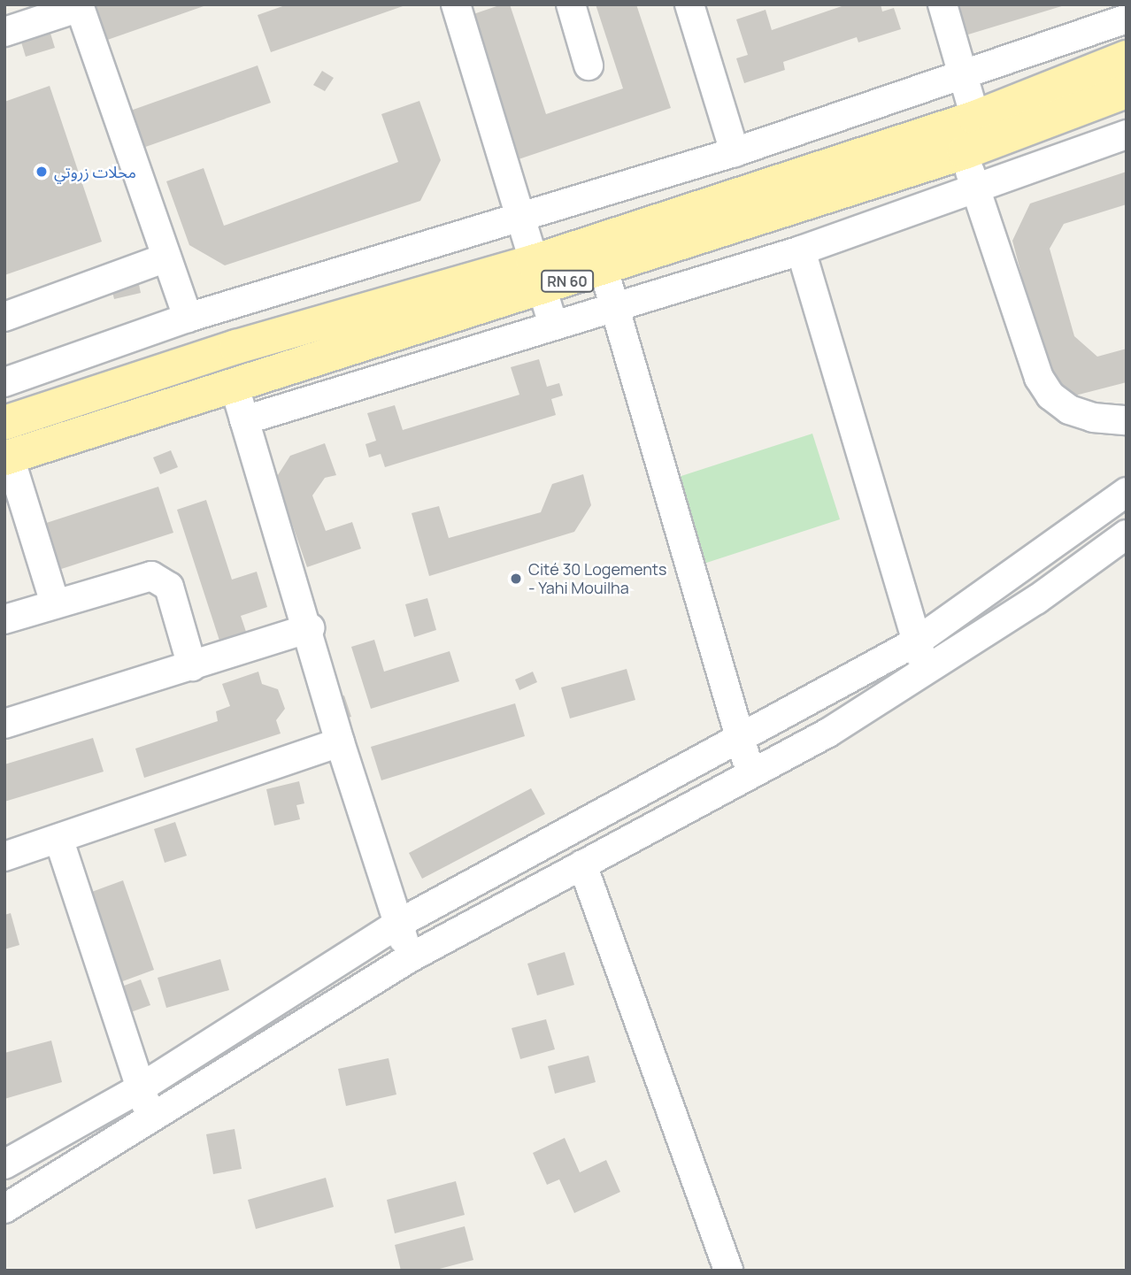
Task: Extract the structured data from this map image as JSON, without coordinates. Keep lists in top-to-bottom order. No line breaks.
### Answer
{"streets":{"main road":["RN 60"]},"places":["محلات زروتي","Cité 30 Logements - Yahi Mouilha"]}
